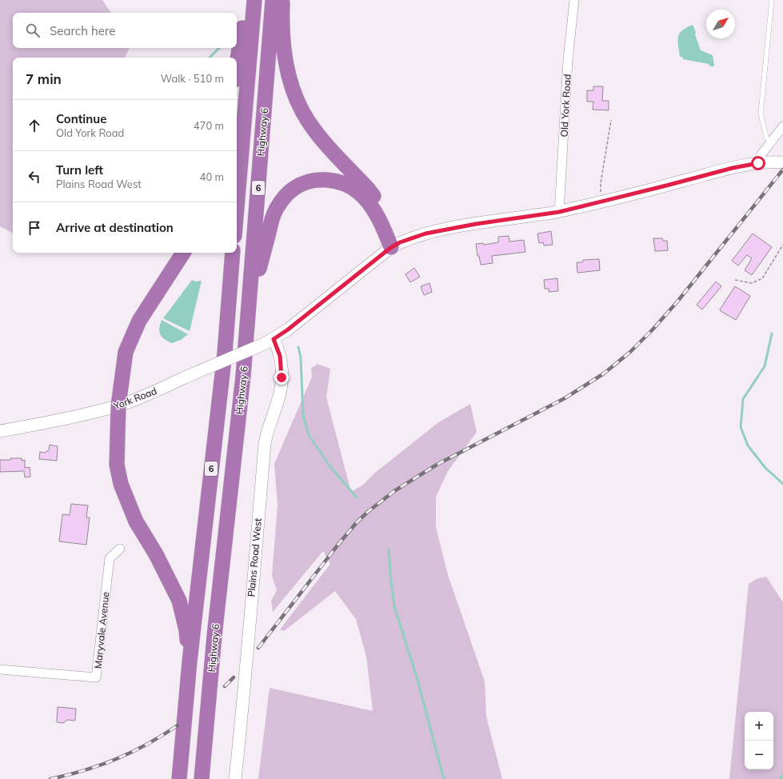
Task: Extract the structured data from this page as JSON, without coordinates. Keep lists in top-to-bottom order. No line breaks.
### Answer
{"streets":{"highway":["Highway 6","6"],"main road":["York Road","Plains Road West"],"street":["Old York Road","Maryvale Avenue"]},"crossings":[["York Road","Plains Road West"]],"north":"top right","page":{"search":"Search here","heading":["7 min","Walk · 510 m"],"list":[["Continue","Old York Road","470 m"],["Turn left","Plains Road West","40 m"],"Arrive at destination"],"map_buttons":["+","−"]}}
